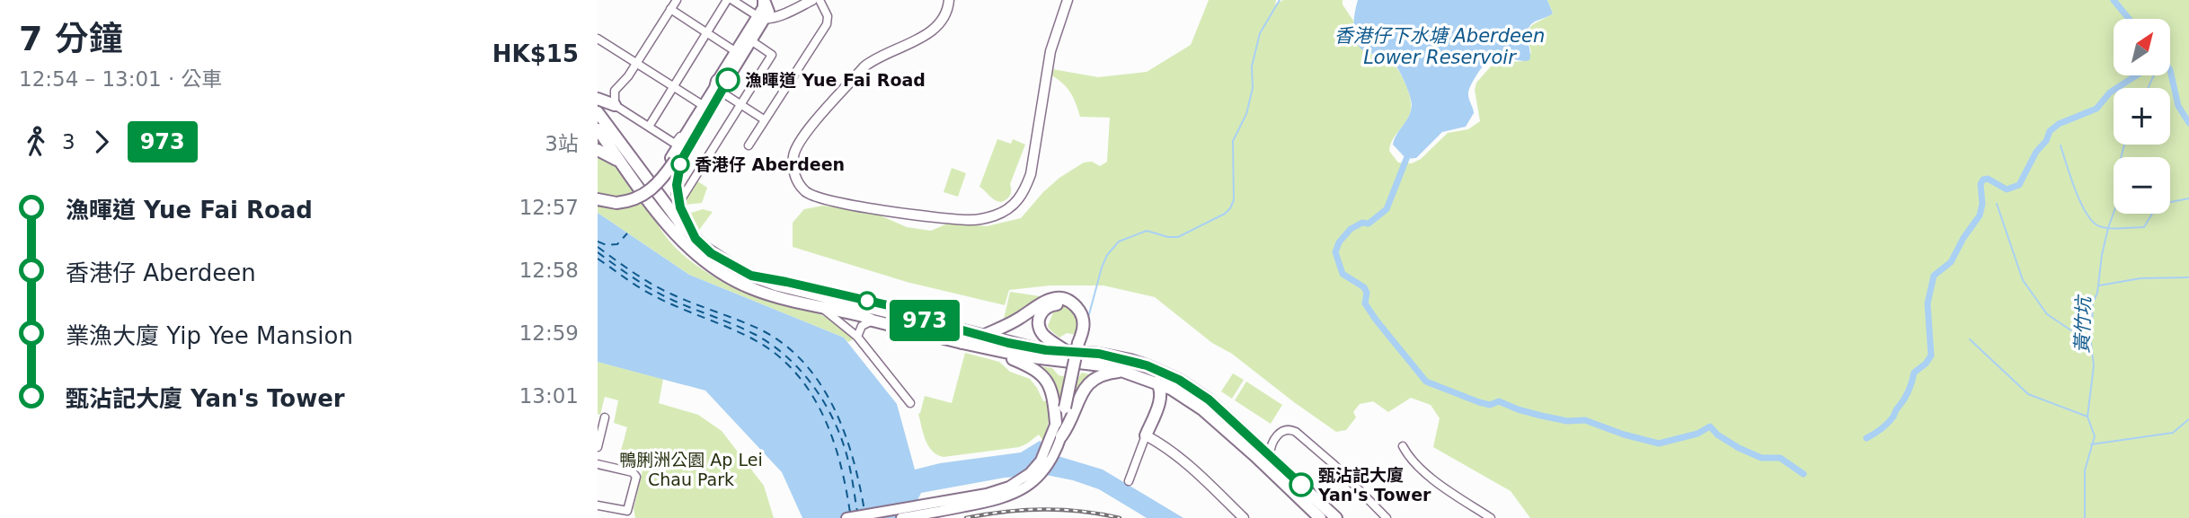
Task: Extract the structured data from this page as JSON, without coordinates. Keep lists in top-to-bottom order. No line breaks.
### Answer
{"water":["香港仔下水塘 Aberdeen Lower Reservoir","黃竹坑"],"parks":["鴨脷洲公園 Ap Lei Chau Park"],"places":["漁暉道 Yue Fai Road","香港仔 Aberdeen","甄沾記大廈 Yan's Tower"],"lines":["bus line 973"],"north":"top right","page":{"heading":["7 分鐘","12:54 – 13:01 · 公車","HK$15"],"on_map":"973","map_buttons":["+","−"],"legs":["3","973","3站"],"list":[{"name":"漁暉道 Yue Fai Road","value":"12:57"},{"name":"香港仔 Aberdeen","value":"12:58"},{"name":"業漁大廈 Yip Yee Mansion","value":"12:59"},{"name":"甄沾記大廈 Yan's Tower","value":"13:01"}]}}
